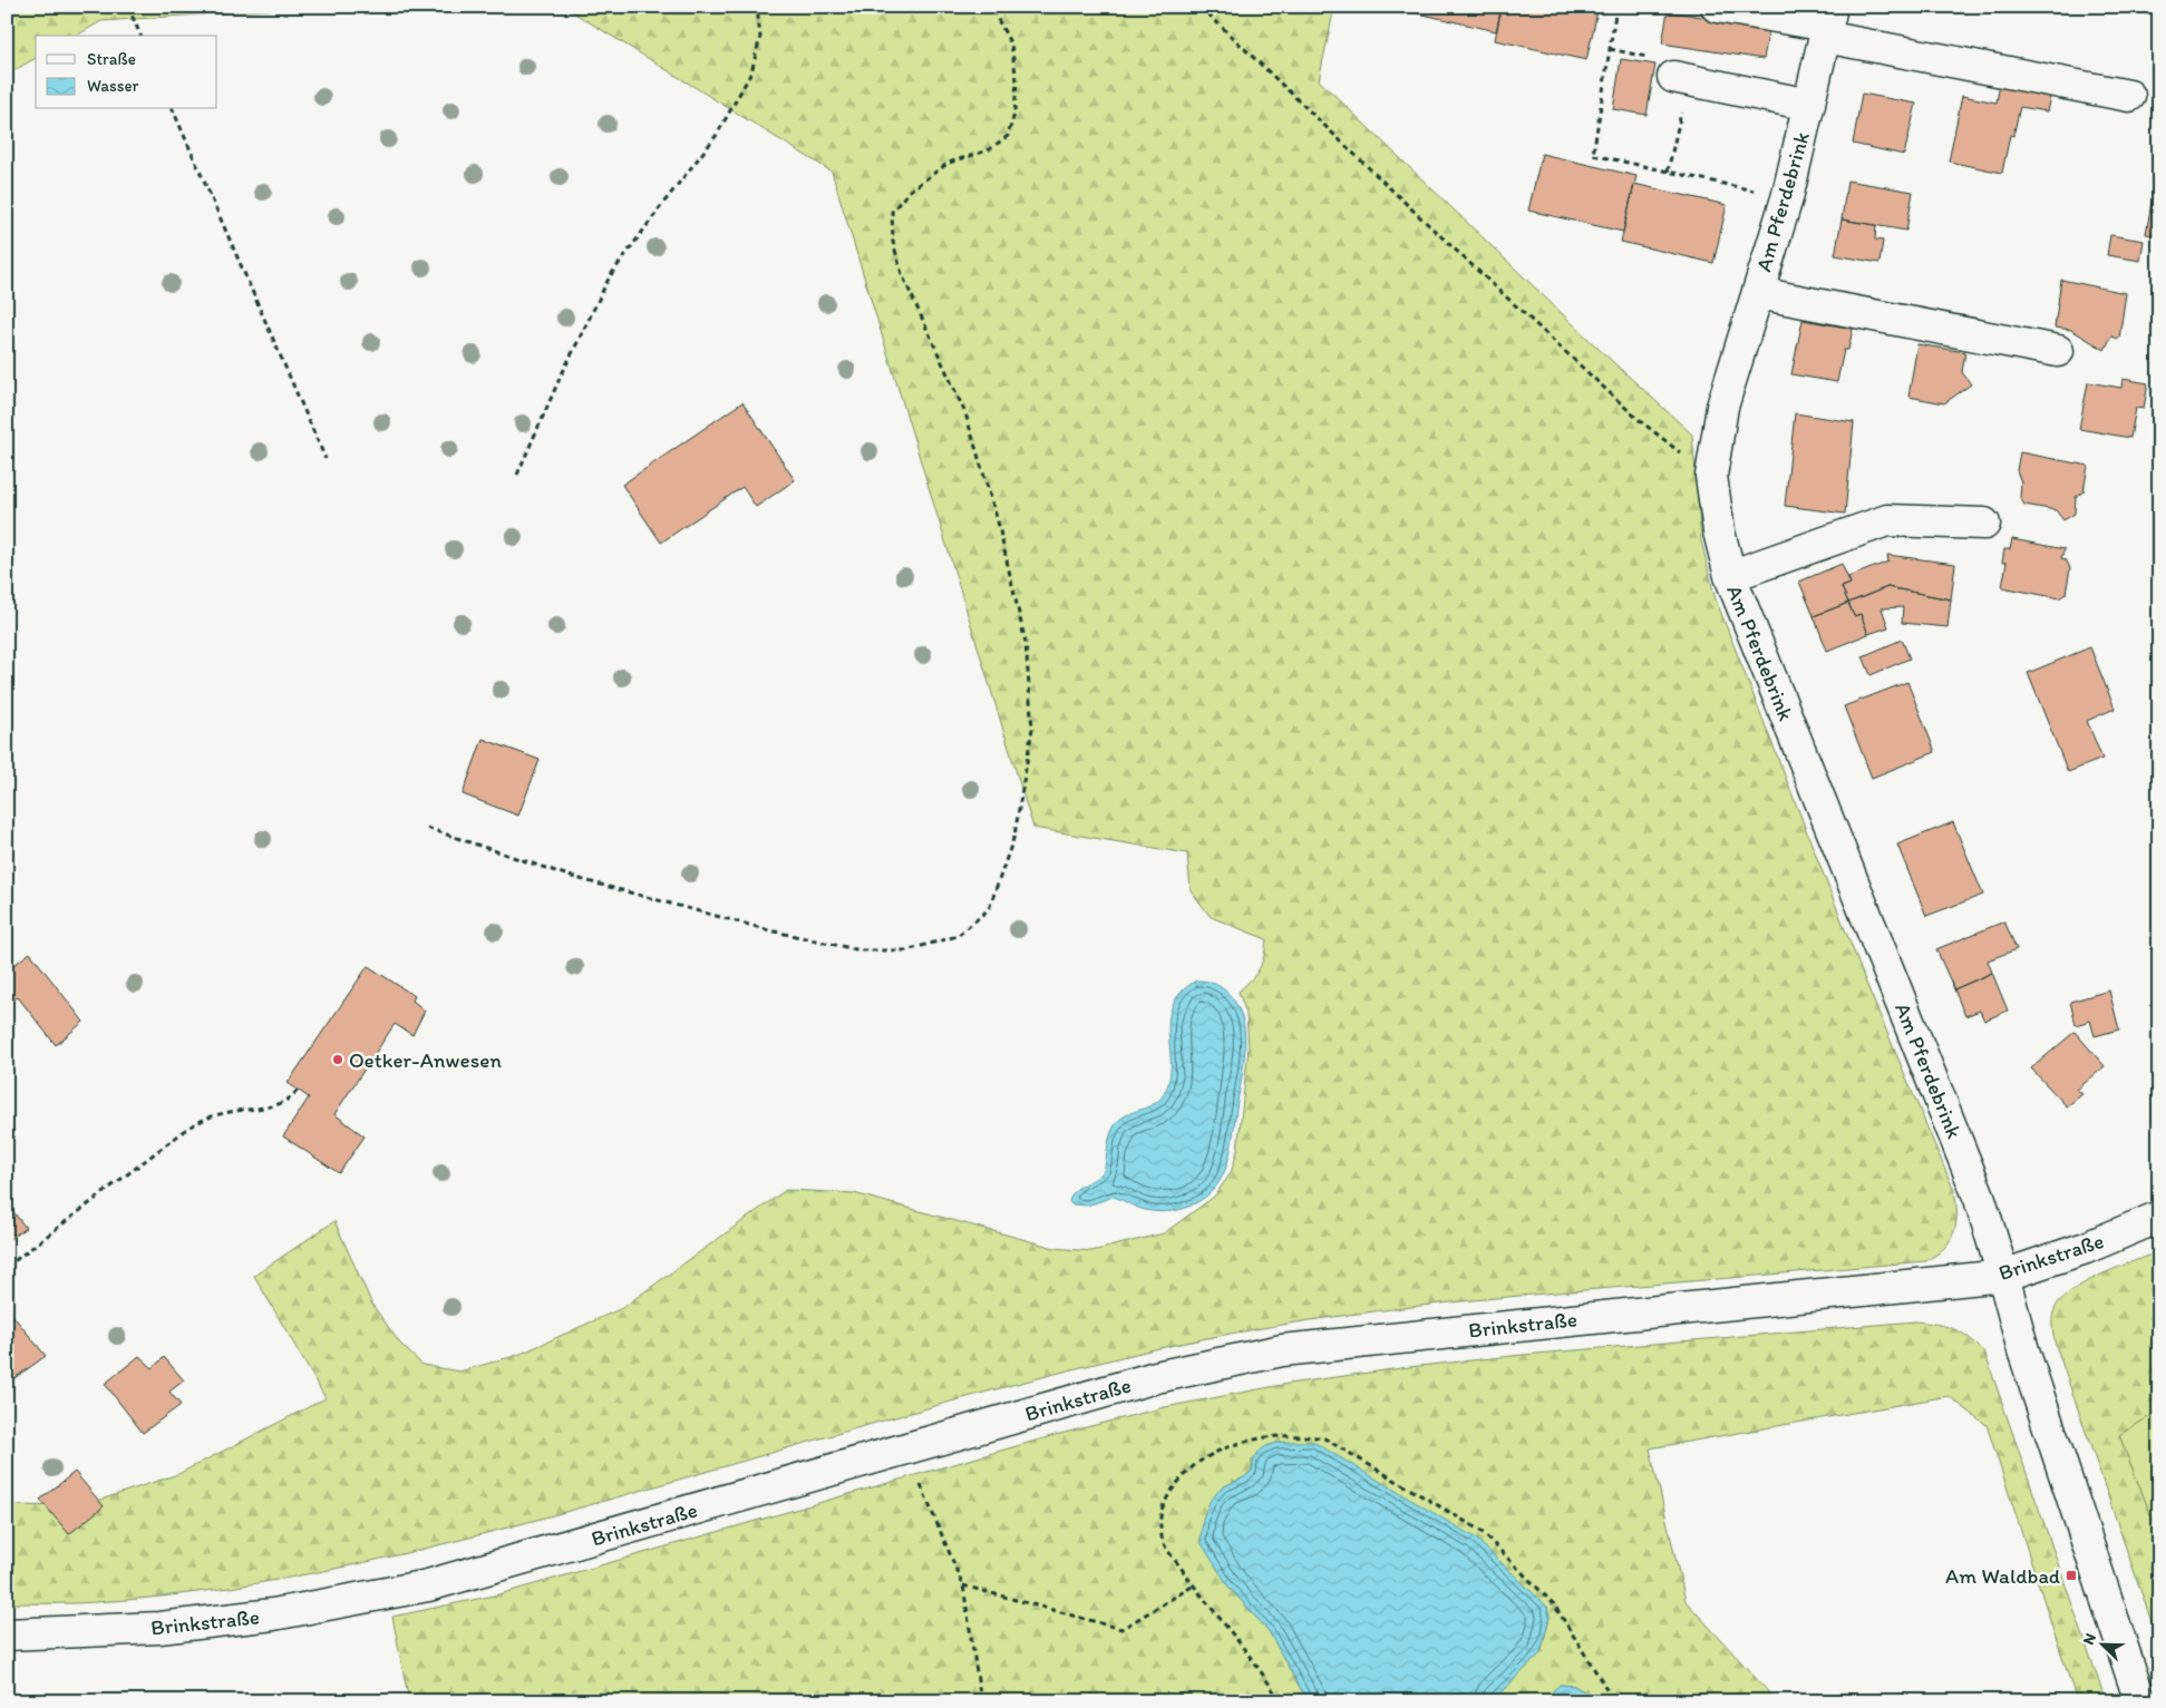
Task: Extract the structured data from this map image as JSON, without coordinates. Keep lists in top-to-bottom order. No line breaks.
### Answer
{"streets":{"street":["Am Pferdebrink","Brinkstraße"]},"crossings":[["Am Pferdebrink","Brinkstraße"]],"places":{"other":["Oetker-Anwesen"],"transit":["Am Waldbad"]},"legend":["Straße","Wasser"],"north":"top left"}
